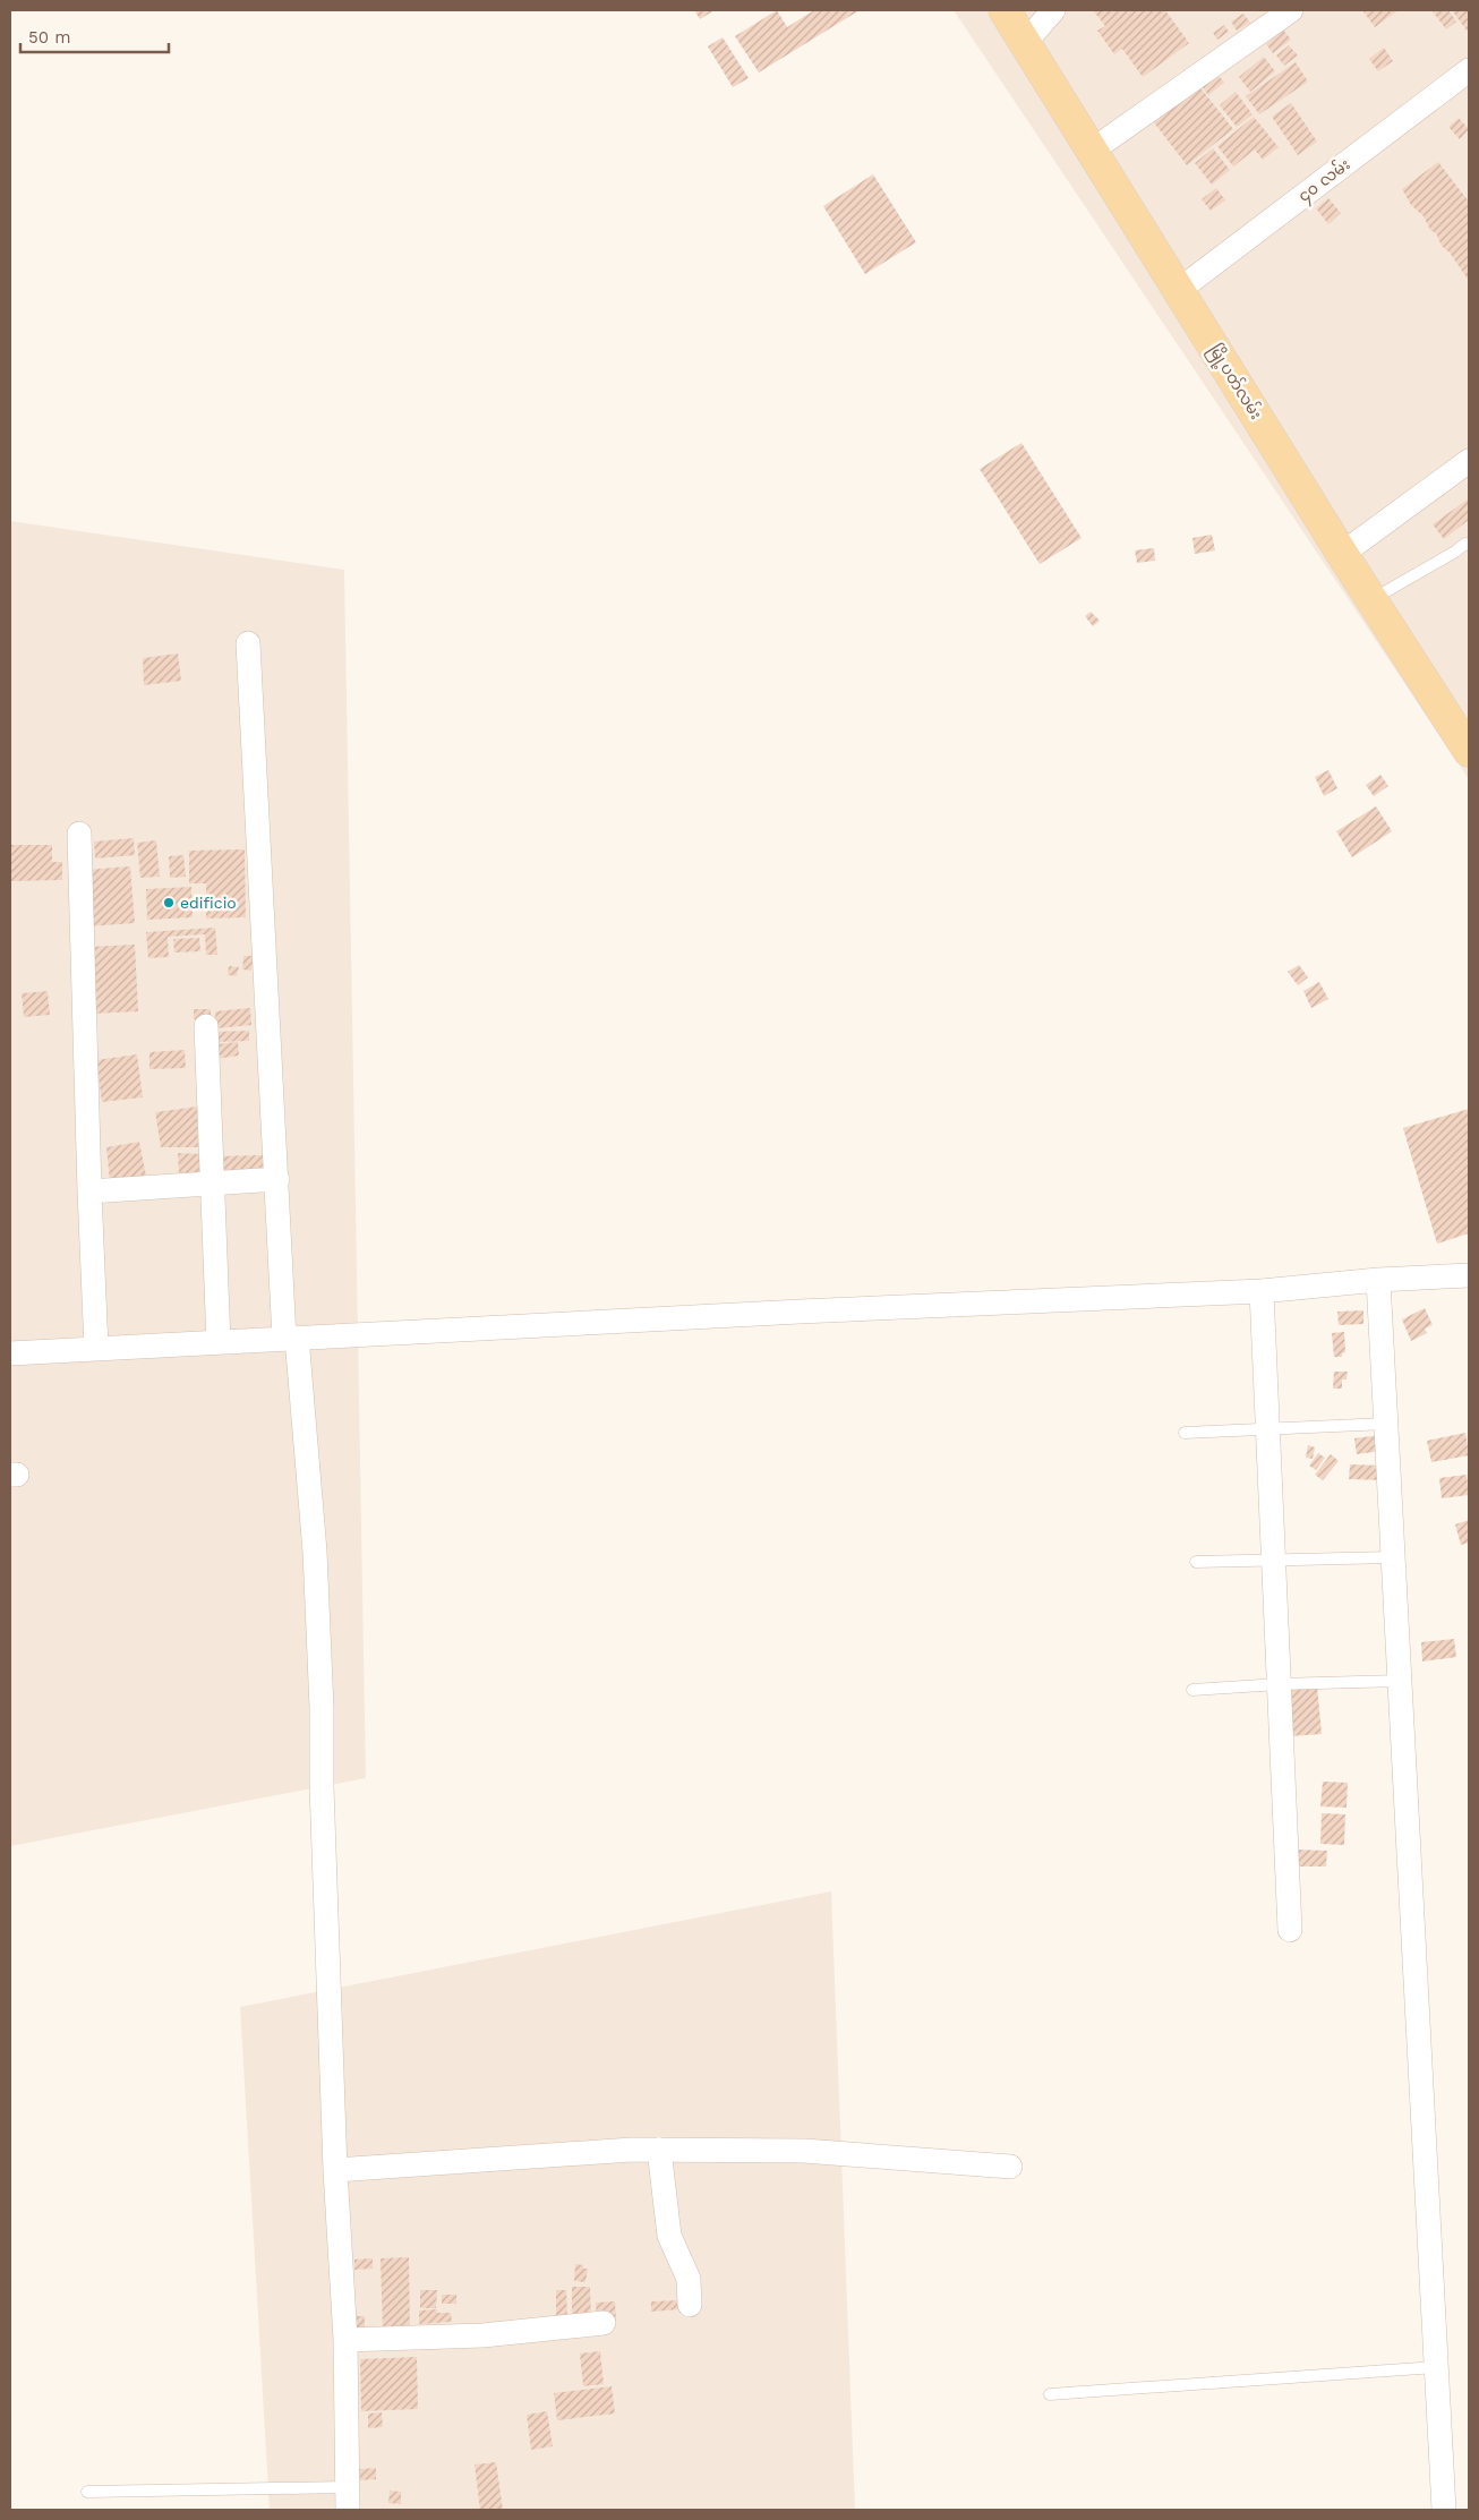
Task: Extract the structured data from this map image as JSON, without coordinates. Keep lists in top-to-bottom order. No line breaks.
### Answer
{"streets":{"main road":["မြို့ပတ်လမ်း"],"street":["၄၀ လမ်း"]},"crossings":[["၄၀ လမ်း","မြို့ပတ်လမ်း"]],"places":["edificio"],"scale_bar":"50 m"}
